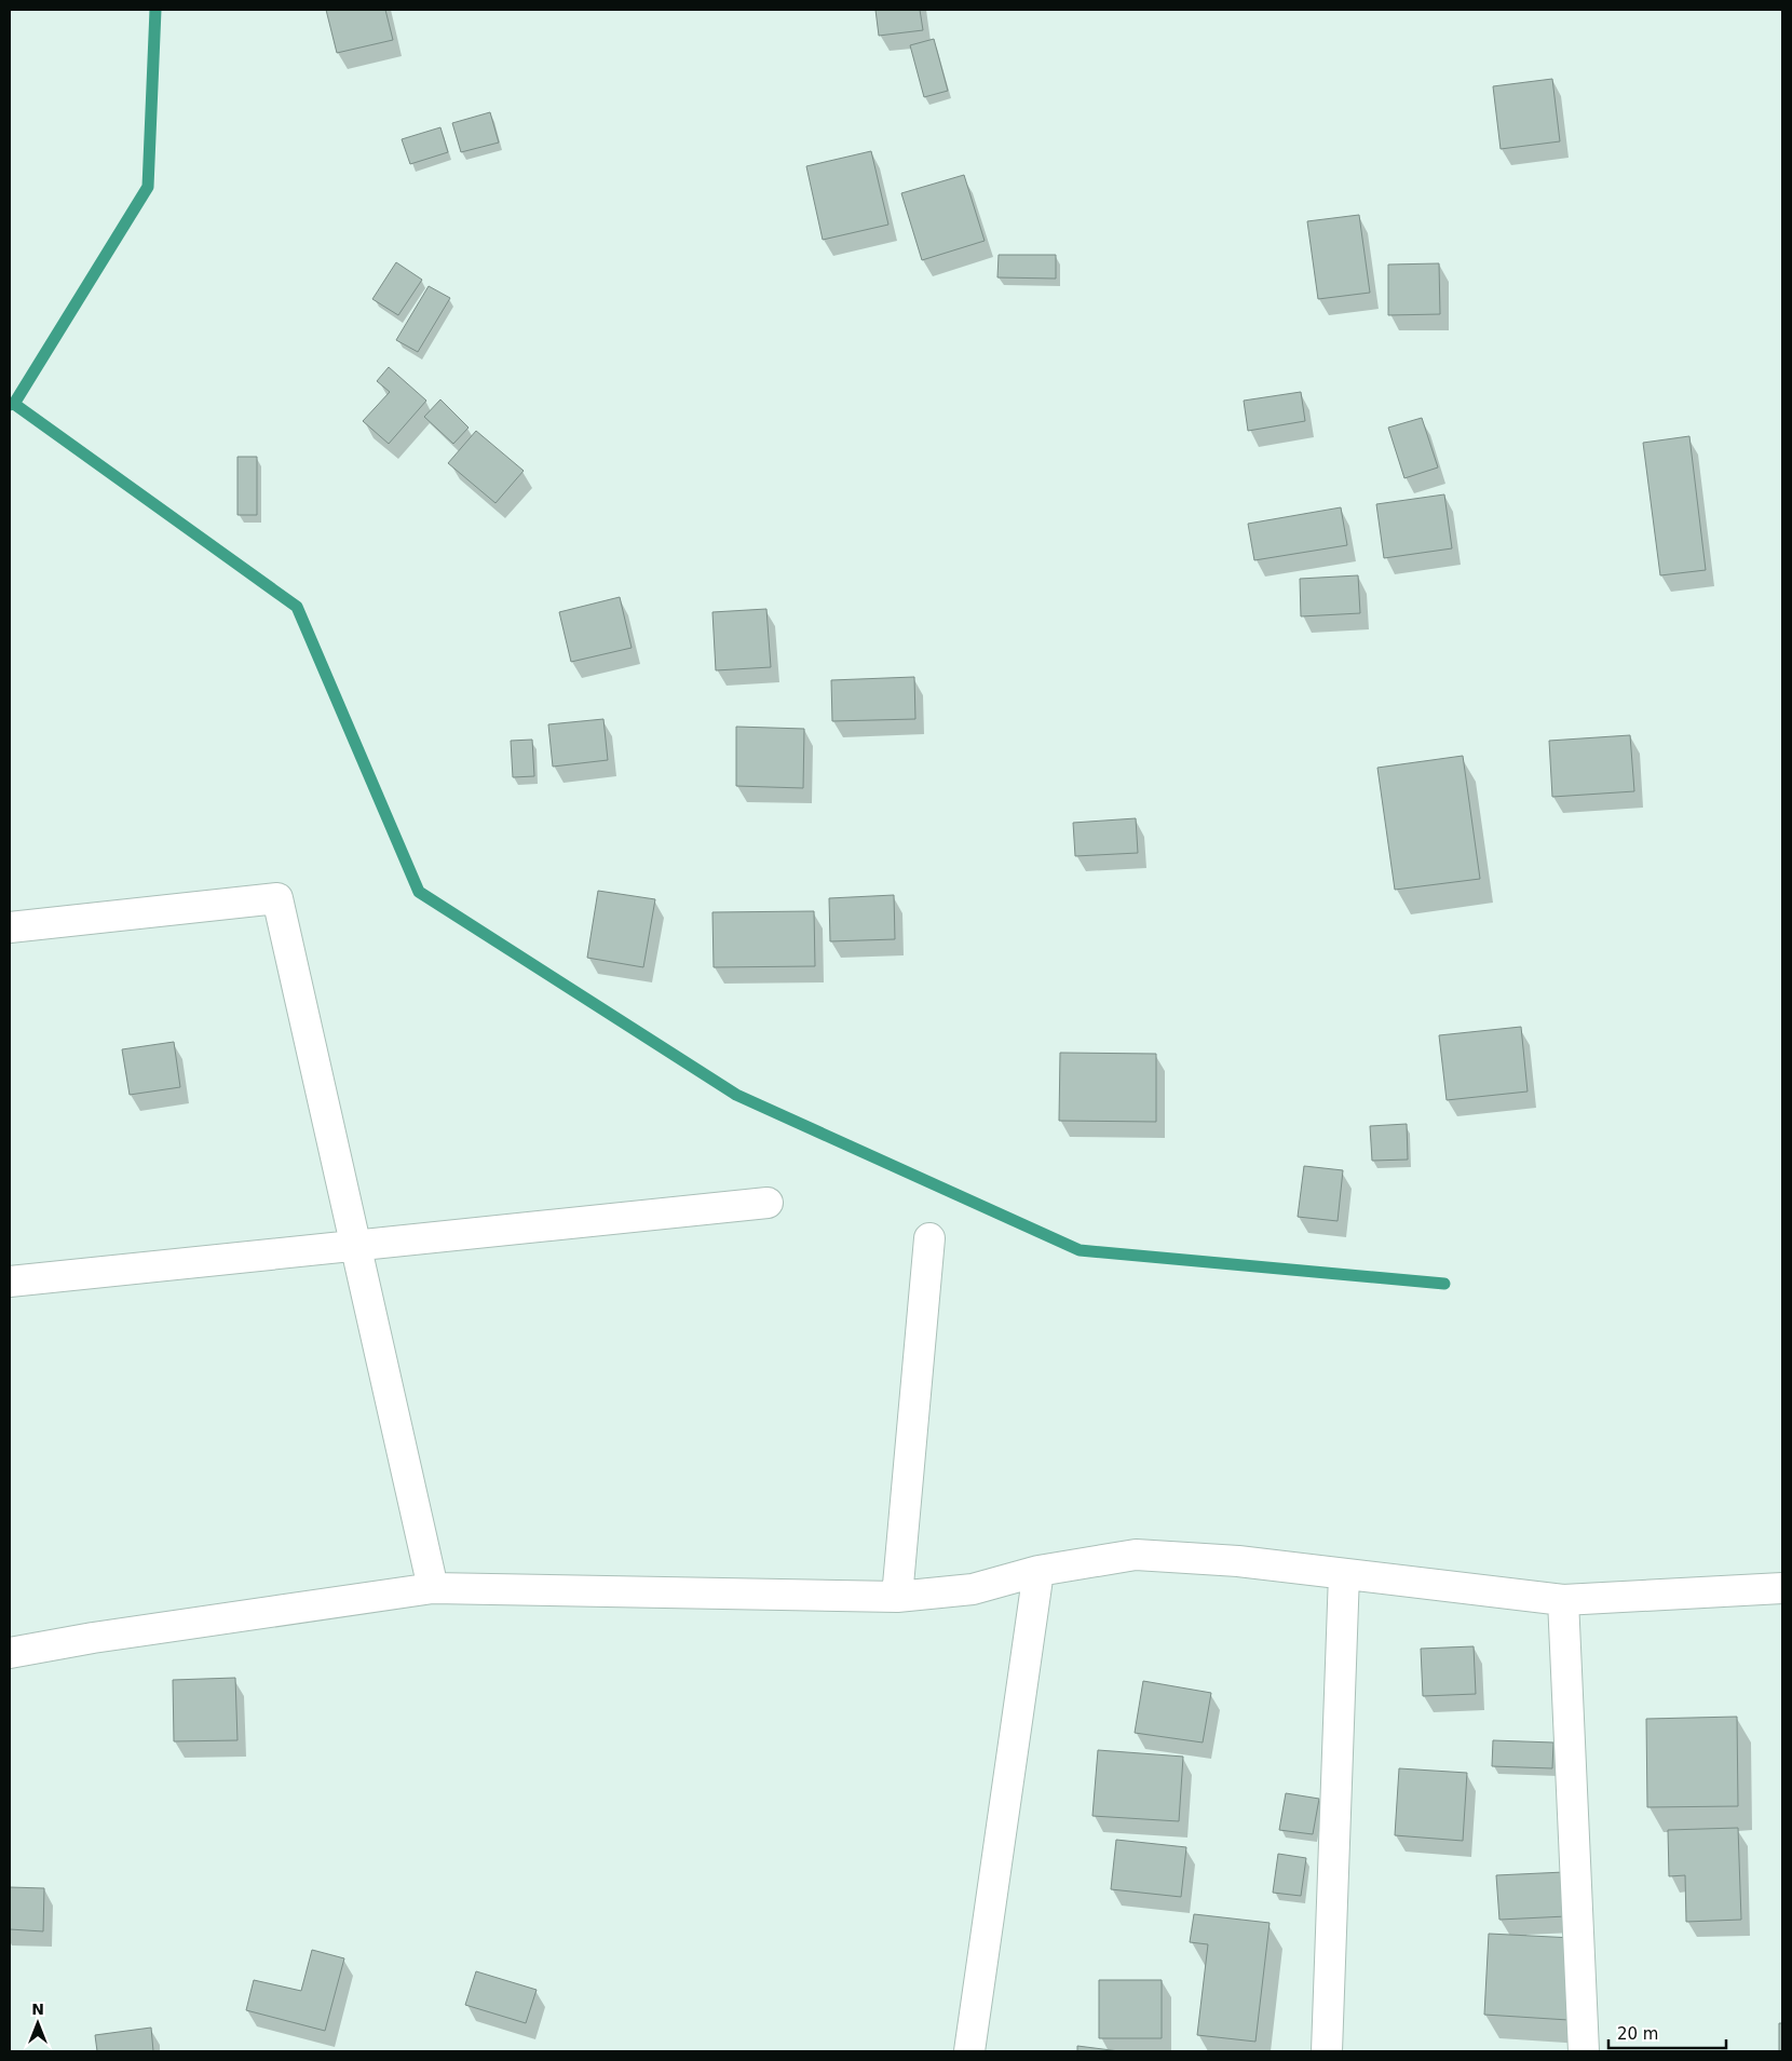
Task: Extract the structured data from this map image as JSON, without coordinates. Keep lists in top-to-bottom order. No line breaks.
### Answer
{"scale_bar":"20 m","north":"top"}
